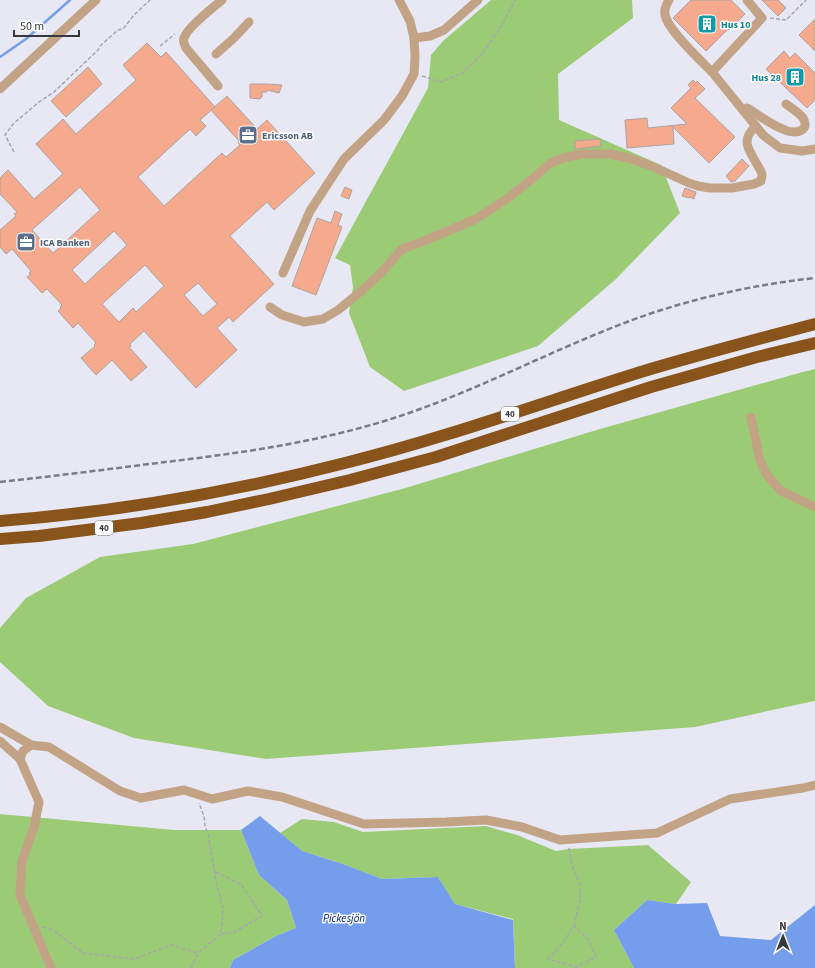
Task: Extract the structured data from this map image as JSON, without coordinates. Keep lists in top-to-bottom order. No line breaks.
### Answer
{"streets":{"highway":["40"]},"water":["Pickesjön"],"places":{"building":["Hus 10","Hus 28"],"office":["Ericsson AB","ICA Banken"]},"scale_bar":"50 m","north":"top"}
